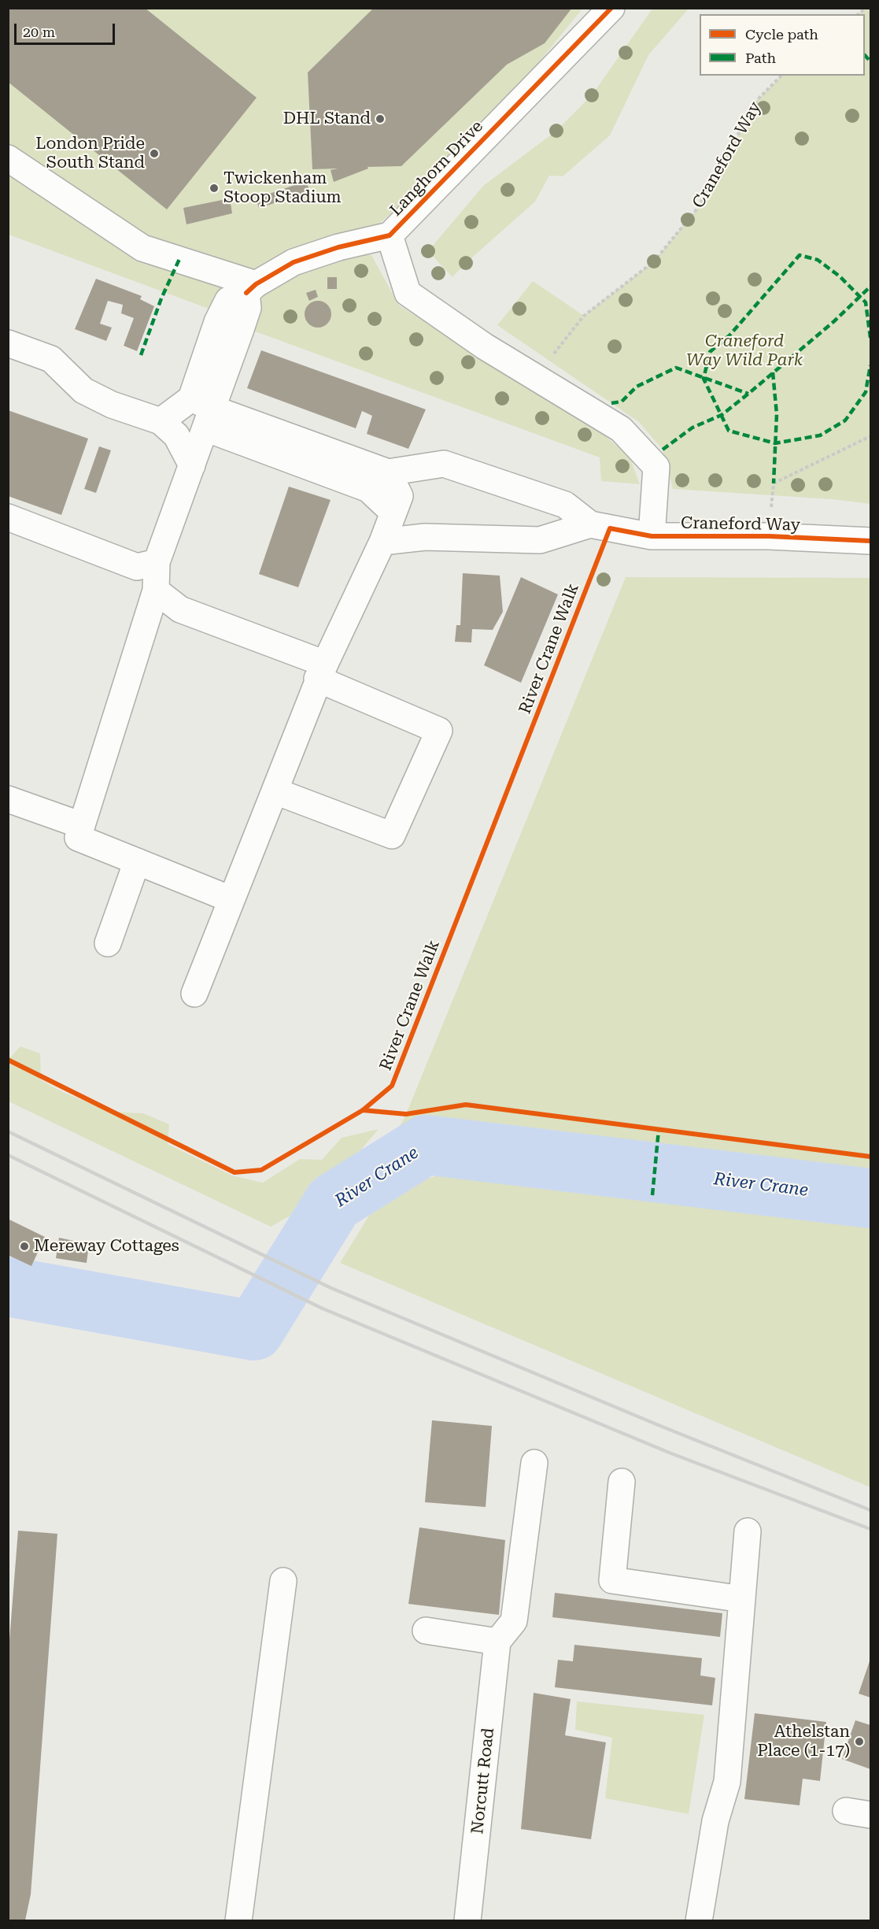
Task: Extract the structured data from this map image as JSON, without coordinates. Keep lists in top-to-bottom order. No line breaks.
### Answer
{"streets":{"street":["Craneford Way","Langhorn Drive","Norcutt Road"],"cycle path":["River Crane Walk"]},"water":["River Crane"],"parks":["Craneford Way Wild Park"],"places":["DHL Stand","London Pride South Stand","Twickenham Stoop Stadium","Mereway Cottages","Athelstan Place (1-17)"],"legend":["Cycle path","Path"],"scale_bar":"20 m"}
